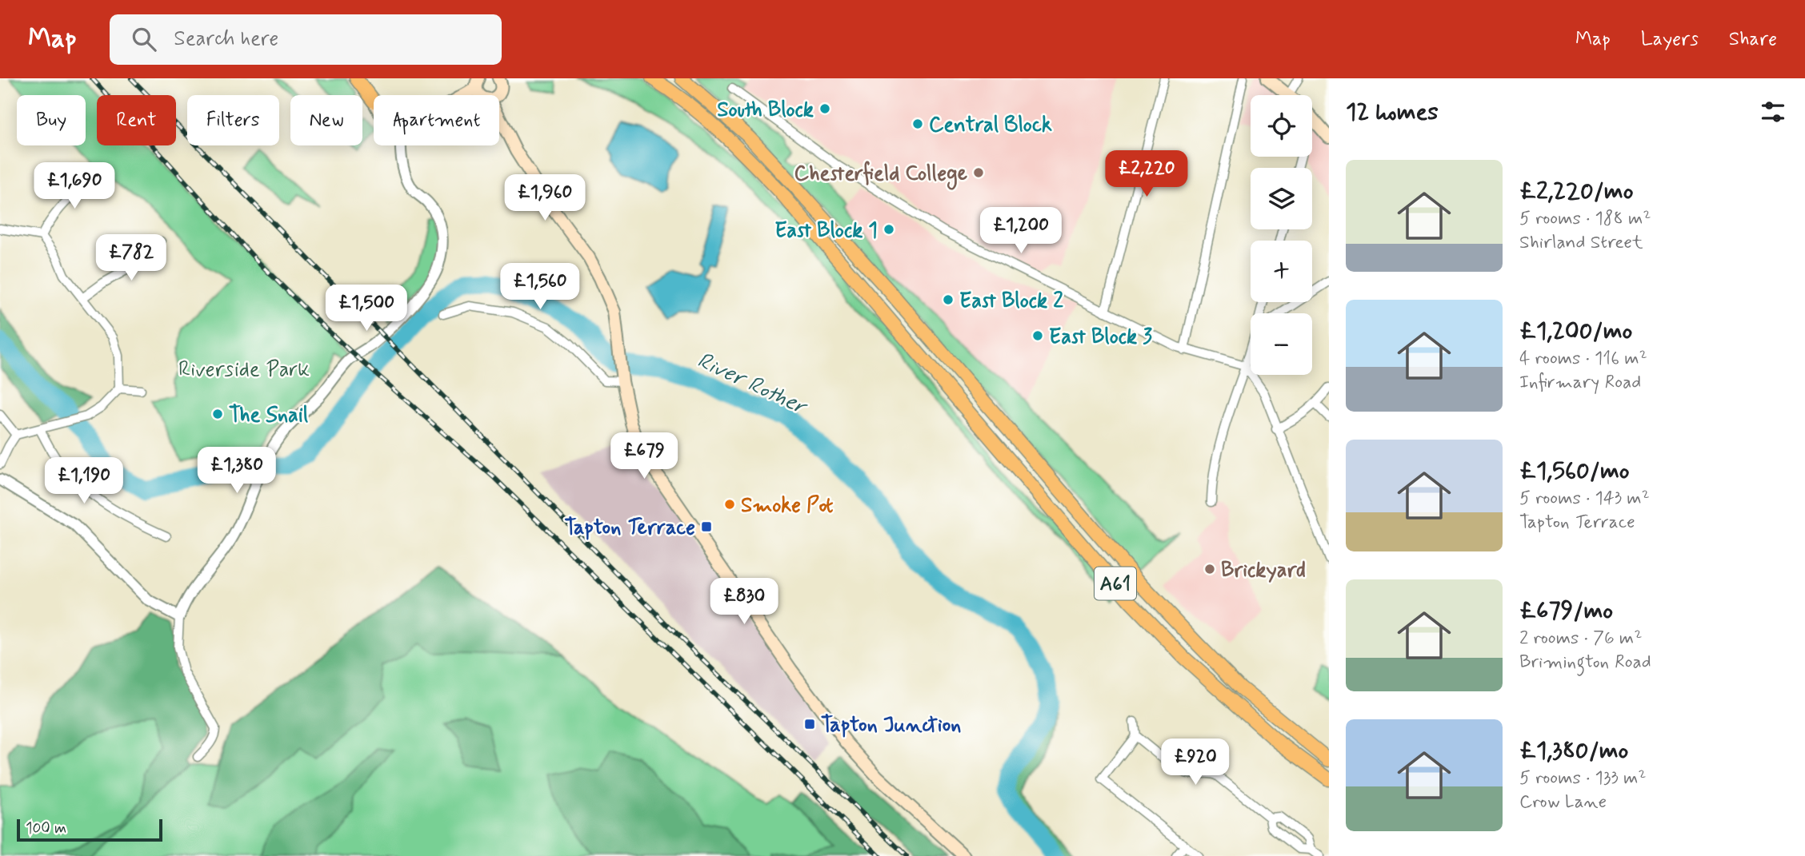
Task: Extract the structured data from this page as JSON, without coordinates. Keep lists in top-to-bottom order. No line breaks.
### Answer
{"streets":{"highway":["A61"]},"water":["River Rother"],"parks":["Riverside Park"],"places":{"other":["South Block","Central Block","Chesterfield College","East Block 1","East Block 2","East Block 3","The Snail","Smoke Pot","Brickyard"],"transit":["Tapton Terrace","Tapton Junction"]},"scale_bar":"100 m","page":{"header":"Map","search":"Search here","nav":["Map","Layers","Share"],"heading":"12 homes","map_buttons":["+","−"],"chip":["Buy","Rent","Filters","New","Apartment"],"list":[{"name":"£2,220/mo","note":"5 rooms · 188 m² · Shirland Street"},{"name":"£1,200/mo","note":"4 rooms · 116 m² · Infirmary Road"},{"name":"£1,560/mo","note":"5 rooms · 143 m² · Tapton Terrace"},{"name":"£679/mo","note":"2 rooms · 76 m² · Brimington Road"},{"name":"£1,380/mo","note":"5 rooms · 133 m² · Crow Lane"}],"price":["£2,220","£1,690","£1,960","£1,200","£782","£1,560","£1,500","£679","£1,380","£1,190","£830","£920"],"scale":"100 m"}}
